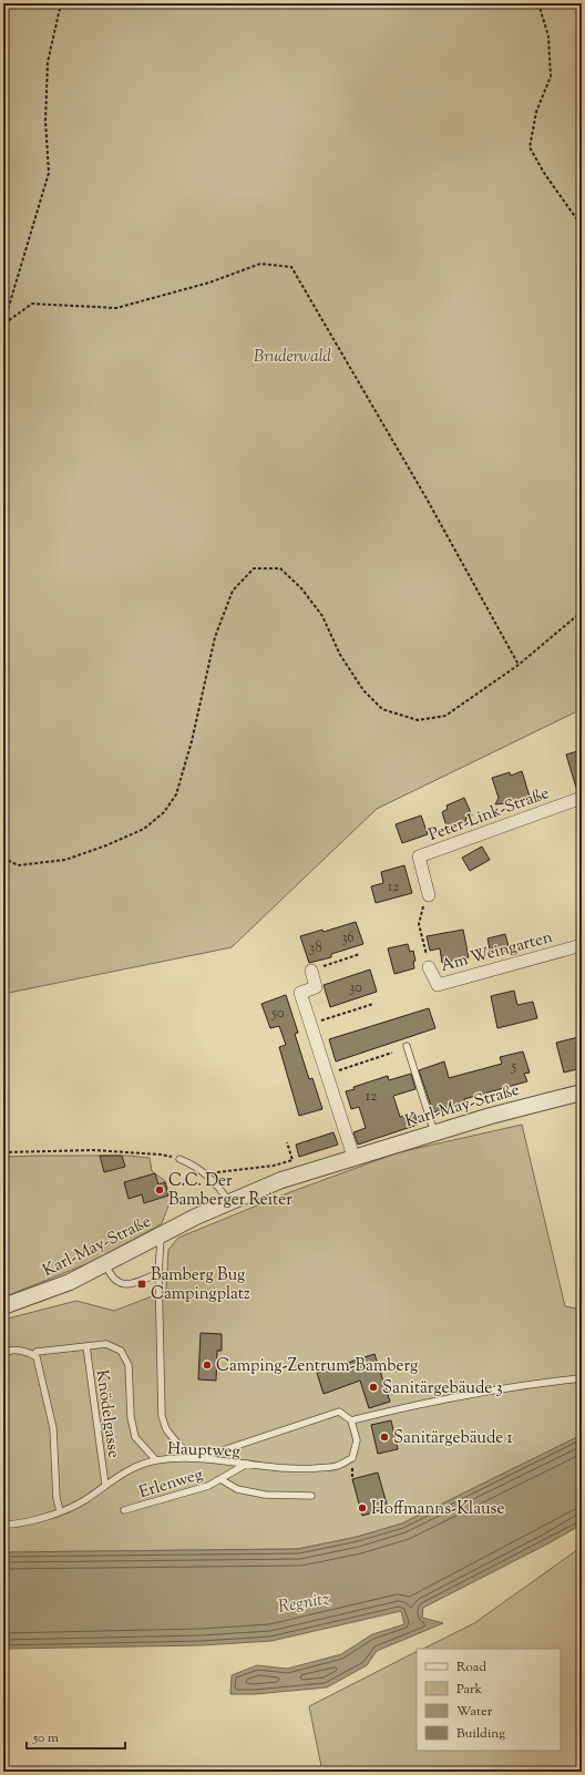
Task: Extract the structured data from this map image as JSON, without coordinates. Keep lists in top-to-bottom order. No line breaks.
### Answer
{"streets":{"street":["Peter-Link-Straße","Am Weingarten","Karl-May-Straße"],"lane":["Knödelgasse","Hauptweg","Erlenweg"]},"crossings":[["Knödelgasse","Hauptweg"],["Hauptweg","Erlenweg"]],"water":["Regnitz"],"parks":["Bruderwald"],"places":{"other":["C.C. Der Bamberger Reiter","Camping-Zentrum-Bamberg","Sanitärgebäude 3","Sanitärgebäude 1","Hoffmanns-Klause"],"transit":["Bamberg Bug Campingplatz"]},"house_numbers":["12","36","38","30","50","5","12"],"legend":["Road","Park","Water","Building"],"scale_bar":"50 m"}
